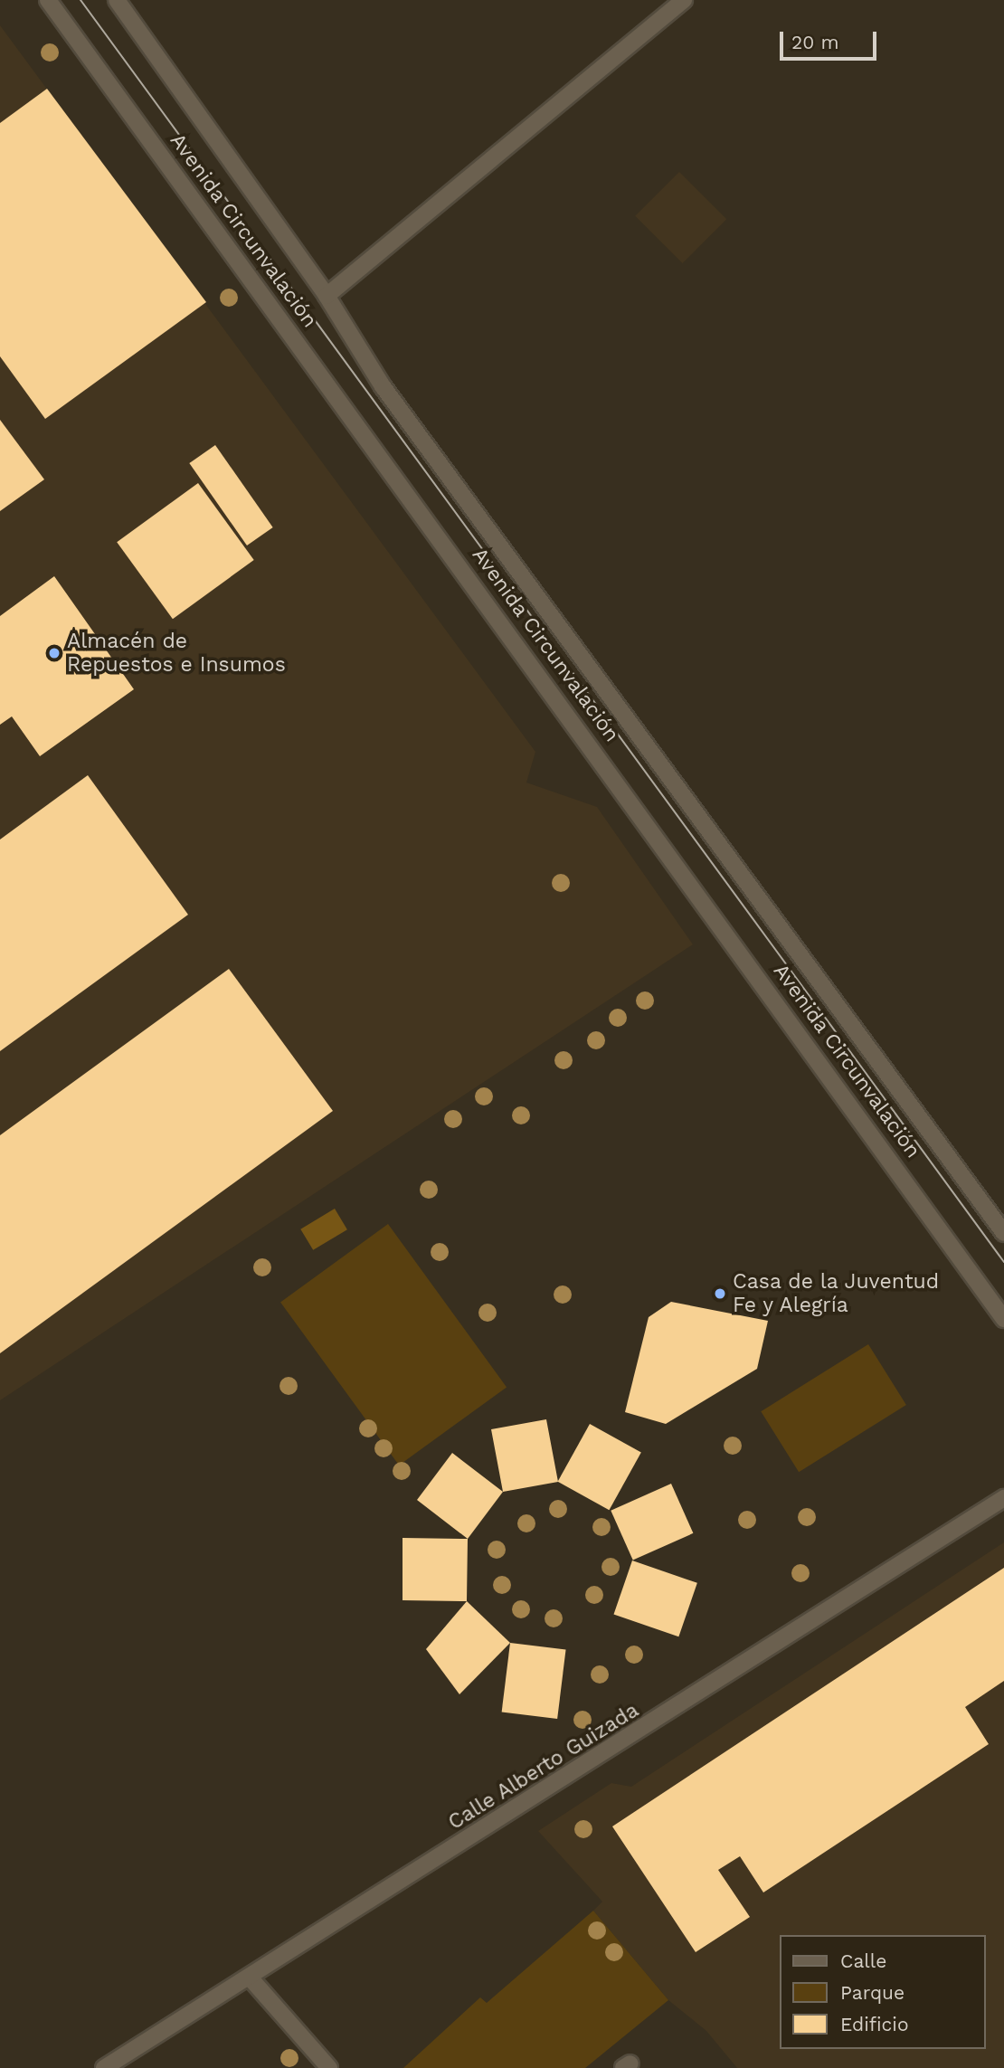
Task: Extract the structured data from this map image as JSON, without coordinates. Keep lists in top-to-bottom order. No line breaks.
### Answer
{"streets":{"street":["Avenida Circunvalación","Calle Alberto Guizada"]},"places":["Almacén de Repuestos e Insumos","Casa de la Juventud Fe y Alegría"],"legend":["Calle","Parque","Edificio"],"scale_bar":"20 m"}
